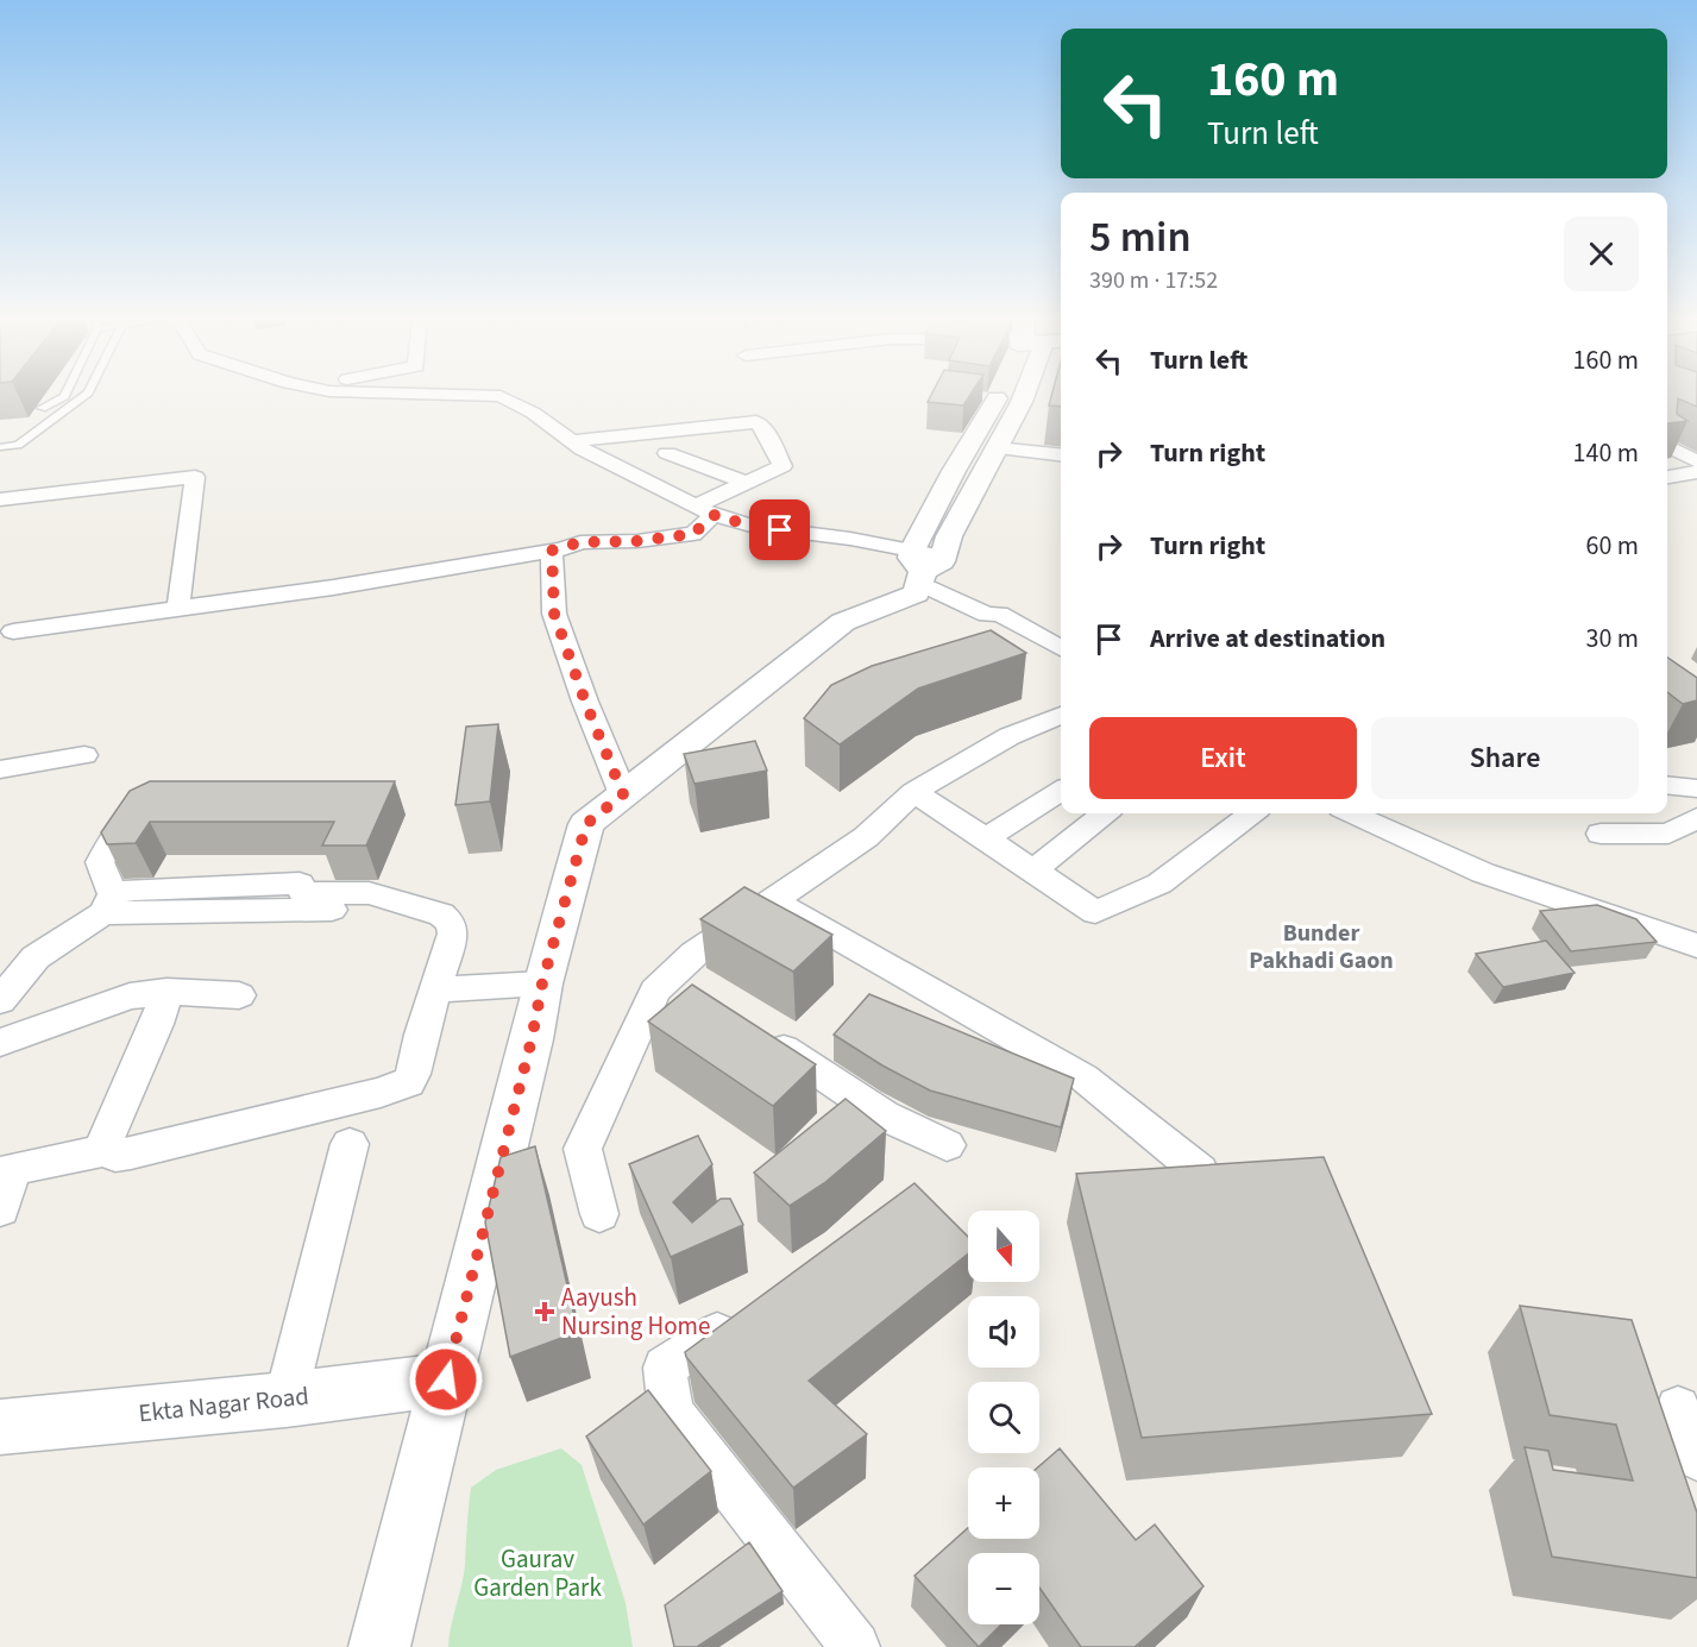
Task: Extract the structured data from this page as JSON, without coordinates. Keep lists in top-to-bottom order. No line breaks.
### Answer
{"streets":{"street":["Ekta Nagar Road"]},"districts":["Bunder Pakhadi Gaon"],"parks":["Gaurav Garden Park"],"places":{"health":["Aayush Nursing Home"]},"north":"bottom","page":{"turn":["160 m","Turn left"],"heading":["5 min","390 m · 17:52"],"list":[{"name":"Turn left","value":"160 m"},{"name":"Turn right","value":"140 m"},{"name":"Turn right","value":"60 m"},{"name":"Arrive at destination","value":"30 m"}],"buttons":["Exit","Share"],"map_buttons":["+","−"]}}
